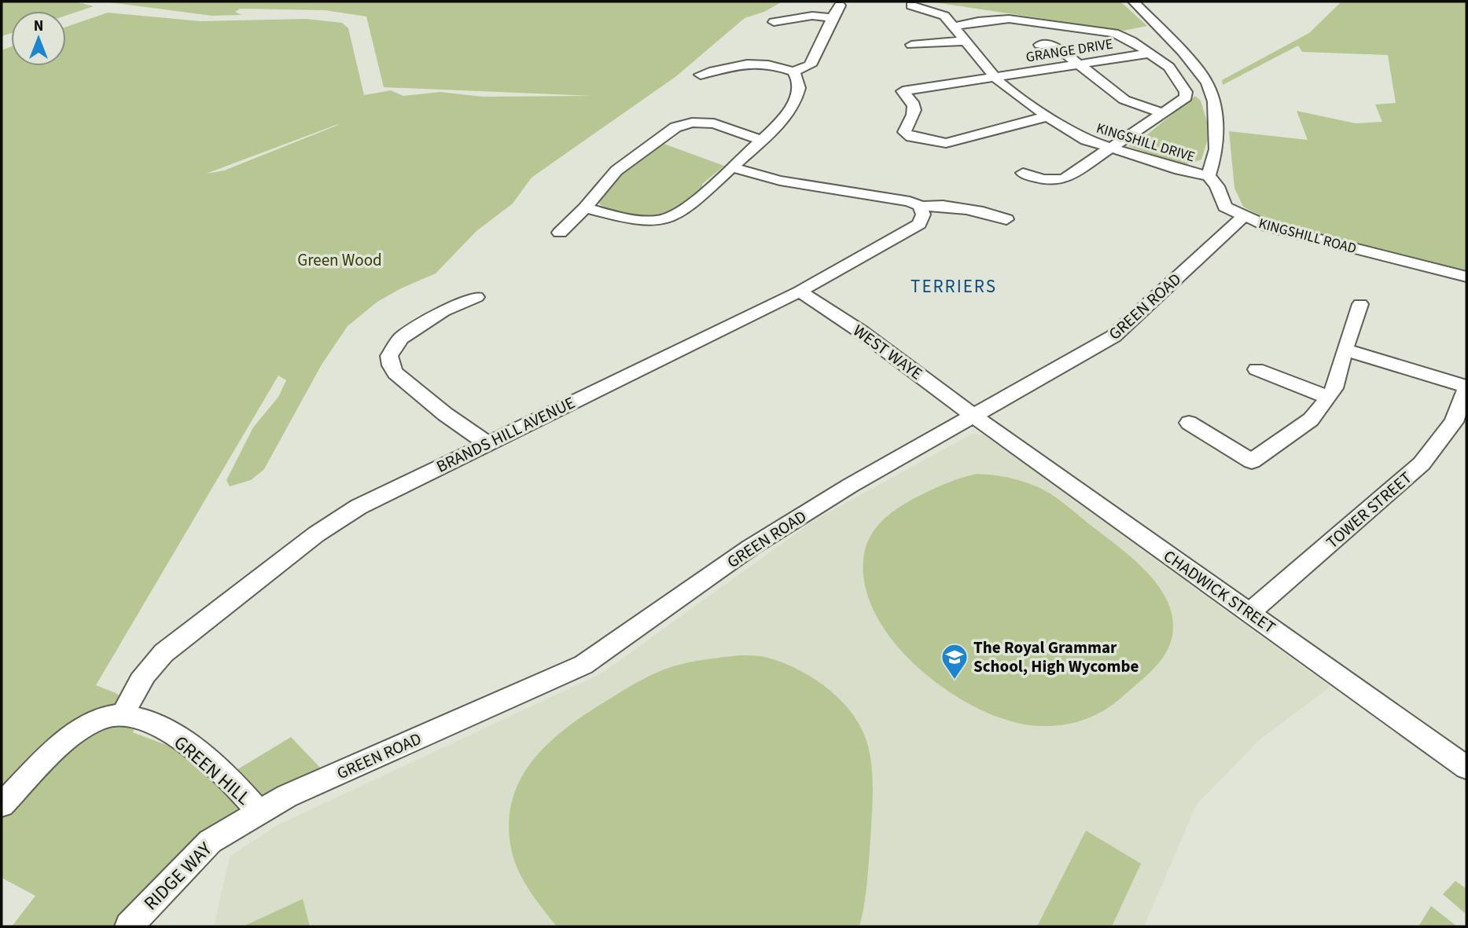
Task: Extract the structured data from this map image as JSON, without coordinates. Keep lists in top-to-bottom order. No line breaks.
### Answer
{"streets":{"street":["GRANGE DRIVE","KINGSHILL DRIVE","KINGSHILL ROAD","GREEN ROAD","WEST WAYE","BRANDS HILL AVENUE","TOWER STREET","CHADWICK STREET","GREEN HILL","RIDGE WAY"]},"crossings":[["GRANGE DRIVE","KINGSHILL DRIVE"],["KINGSHILL DRIVE","KINGSHILL ROAD"],["KINGSHILL ROAD","GREEN ROAD"],["GREEN ROAD","WEST WAYE"],["GREEN ROAD","CHADWICK STREET"],["GREEN ROAD","GREEN HILL"],["GREEN ROAD","RIDGE WAY"],["WEST WAYE","BRANDS HILL AVENUE"],["WEST WAYE","CHADWICK STREET"],["BRANDS HILL AVENUE","GREEN HILL"],["TOWER STREET","CHADWICK STREET"],["GREEN HILL","RIDGE WAY"]],"districts":["TERRIERS"],"parks":["Green Wood"],"places":{"school or university":["The Royal Grammar School, High Wycombe"]},"north":"top"}
